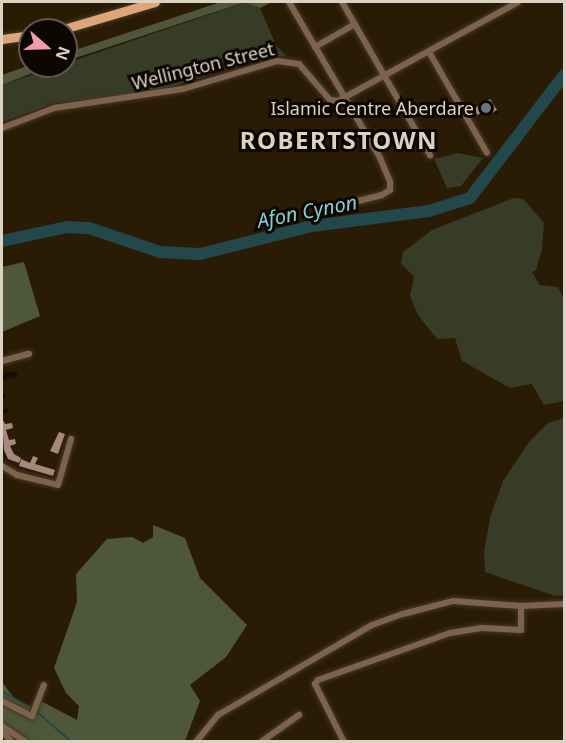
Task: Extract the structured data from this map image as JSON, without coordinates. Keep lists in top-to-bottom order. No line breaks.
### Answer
{"streets":{"street":["Wellington Street"]},"districts":["ROBERTSTOWN"],"water":["Afon Cynon"],"places":["Islamic Centre Aberdare"],"north":"right"}
